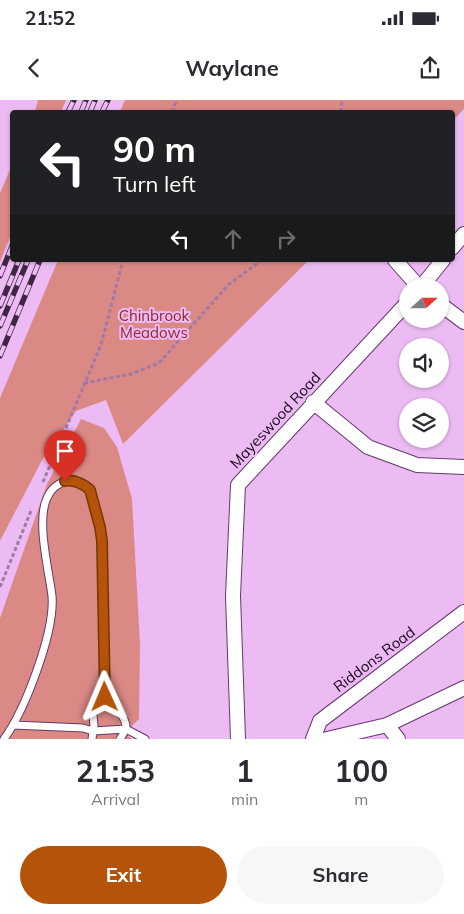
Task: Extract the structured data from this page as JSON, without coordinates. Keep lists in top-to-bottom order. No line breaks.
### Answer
{"streets":{"street":["Mayeswood Road","Riddons Road"]},"parks":["Chinbrook Meadows"],"north":"right","page":{"status":"21:52","header":"Waylane","turn":["90 m","Turn left"],"eta":["21:53","Arrival","1","min","100","m"],"buttons":["Exit","Share"]}}
